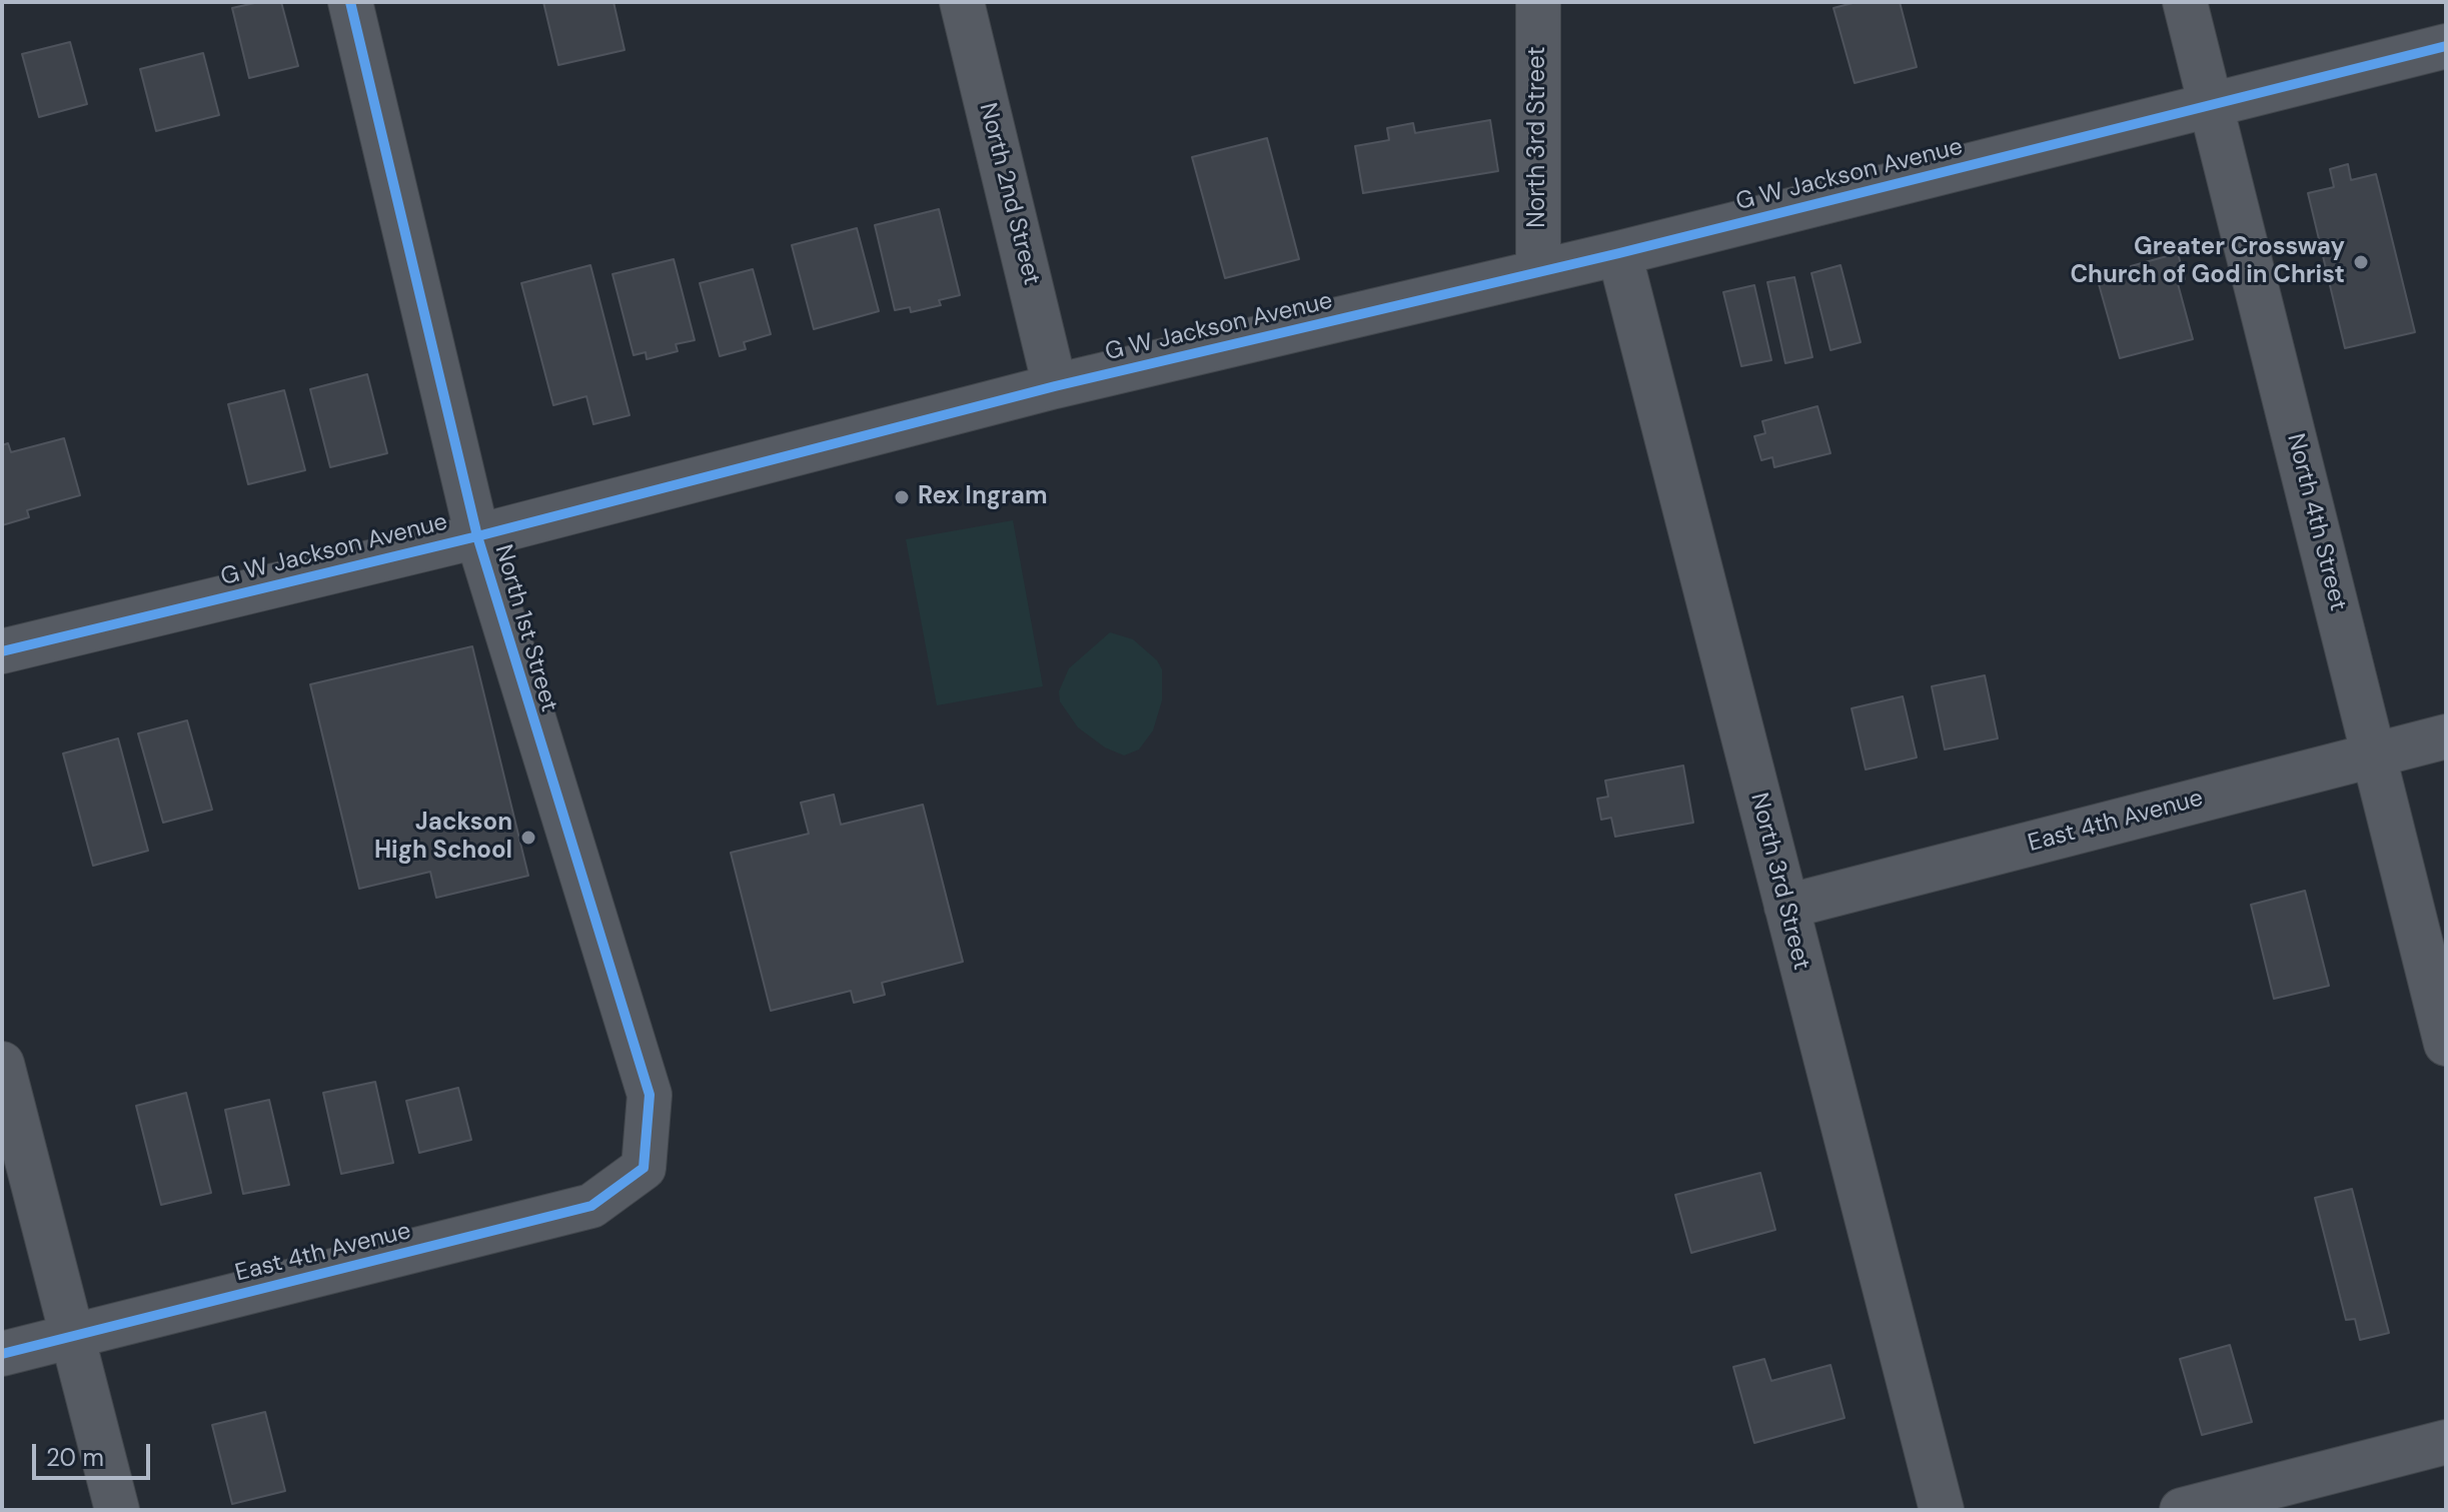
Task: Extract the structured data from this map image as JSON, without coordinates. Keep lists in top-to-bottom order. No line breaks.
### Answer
{"streets":{"street":["North 3rd Street","G W Jackson Avenue","North 2nd Street","North 4th Street","North 1st Street","East 4th Avenue"]},"crossings":[["North 3rd Street","G W Jackson Avenue"],["North 3rd Street","East 4th Avenue"],["G W Jackson Avenue","North 2nd Street"],["G W Jackson Avenue","North 4th Street"],["G W Jackson Avenue","North 1st Street"],["North 4th Street","East 4th Avenue"],["North 1st Street","East 4th Avenue"]],"places":["Greater Crossway Church of God in Christ","Rex Ingram","Jackson High School"],"scale_bar":"20 m"}
